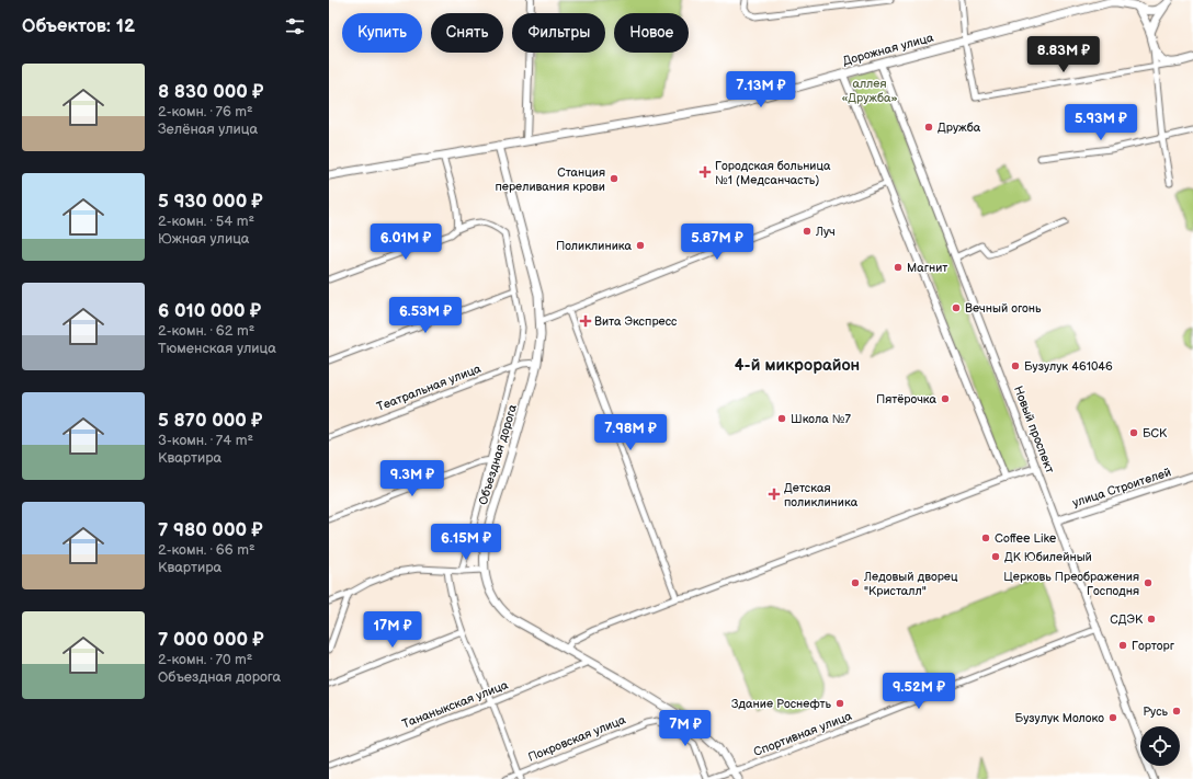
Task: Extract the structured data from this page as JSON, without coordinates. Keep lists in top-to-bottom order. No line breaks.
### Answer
{"streets":{"main road":["Дорожная улица","Объездная дорога"],"street":["Театральная улица","Новый проспект","улица Строителей","Тананыкская улица","Спортивная улица","Покровская улица"]},"crossings":[["Дорожная улица","Новый проспект"],["Дорожная улица","Объездная дорога"],["Театральная улица","Объездная дорога"],["Новый проспект","улица Строителей"],["Новый проспект","Спортивная улица"],["Объездная дорога","Тананыкская улица"],["Объездная дорога","Спортивная улица"],["Спортивная улица","Покровская улица"]],"districts":["4-й микрорайон"],"parks":["аллея «Дружба»"],"places":{"other":["Дружба","Станция переливания крови","Луч","Поликлиника","Магнит","Вечный огонь","Бузулук 461046","Пятёрочка","Школа №7","БСК","Coffee Like","ДК Юбилейный","Ледовый дворец \"Кристалл\"","Церковь Преображения Господня","СДЭК","Горторг","Здание Роснефть","Русь","Бузулук Молоко"],"health":["Городская больница №1 (Медсанчасть)","Вита Экспресс","Детская поликлиника"]},"page":{"heading":"Объектов: 12","chip":["Купить","Снять","Фильтры","Новое"],"price":["8.83M ₽","7.13M ₽","5.93M ₽","6.01M ₽","5.87M ₽","6.53M ₽","7.98M ₽","9.3M ₽","6.15M ₽","17M ₽","9.52M ₽","7M ₽"],"list":[{"name":"8 830 000 ₽","note":"2-комн. · 76 m² · Зелёная улица"},{"name":"5 930 000 ₽","note":"2-комн. · 54 m² · Южная улица"},{"name":"6 010 000 ₽","note":"2-комн. · 62 m² · Тюменская улица"},{"name":"5 870 000 ₽","note":"3-комн. · 74 m² · Квартира"},{"name":"7 980 000 ₽","note":"2-комн. · 66 m² · Квартира"},{"name":"7 000 000 ₽","note":"2-комн. · 70 m² · Объездная дорога"}]}}
